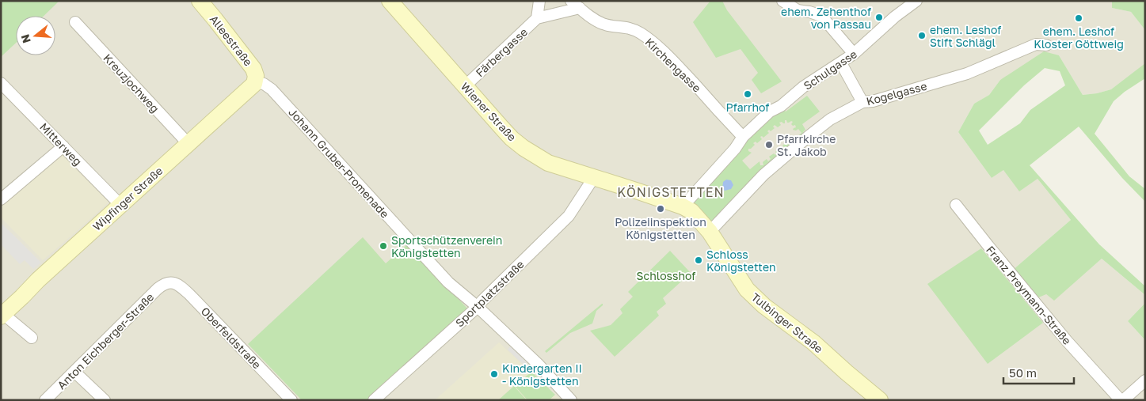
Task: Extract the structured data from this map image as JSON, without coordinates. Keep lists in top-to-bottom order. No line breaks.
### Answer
{"streets":{"main road":["Alleestraße","Wiener Straße","Wipfinger Straße","Tulbinger Straße"],"street":["Färbergasse","Kirchengasse","Schulgasse","Kreuzjochweg","Kogelgasse","Mitterweg","Johann Gruber-Promenade","Sportplatzstraße","Franz Preymann-Straße","Oberfeldstraße","Anton Eichberger-Straße"]},"crossings":[["Alleestraße","Johann Gruber-Promenade"],["Alleestraße","Wipfinger Straße"],["Färbergasse","Kirchengasse"],["Färbergasse","Wiener Straße"],["Kirchengasse","Schulgasse"],["Schulgasse","Wiener Straße"],["Schulgasse","Tulbinger Straße"],["Kreuzjochweg","Wipfinger Straße"],["Kogelgasse","Tulbinger Straße"],["Wiener Straße","Sportplatzstraße"],["Wiener Straße","Tulbinger Straße"],["Mitterweg","Wipfinger Straße"],["Johann Gruber-Promenade","Wipfinger Straße"],["Johann Gruber-Promenade","Sportplatzstraße"],["Oberfeldstraße","Anton Eichberger-Straße"]],"districts":["KÖNIGSTETTEN"],"parks":["Schlosshof"],"places":["ehem. Zehenthof von Passau","ehem. Leshof Kloster Göttweig","ehem. Leshof Stift Schlägl","Pfarrhof","Pfarrkirche St. Jakob","Polizeiinspektion Königstetten","Sportschützenverein Königstetten","Schloss Königstetten","Kindergarten II - Königstetten"],"scale_bar":"50 m","north":"left"}
